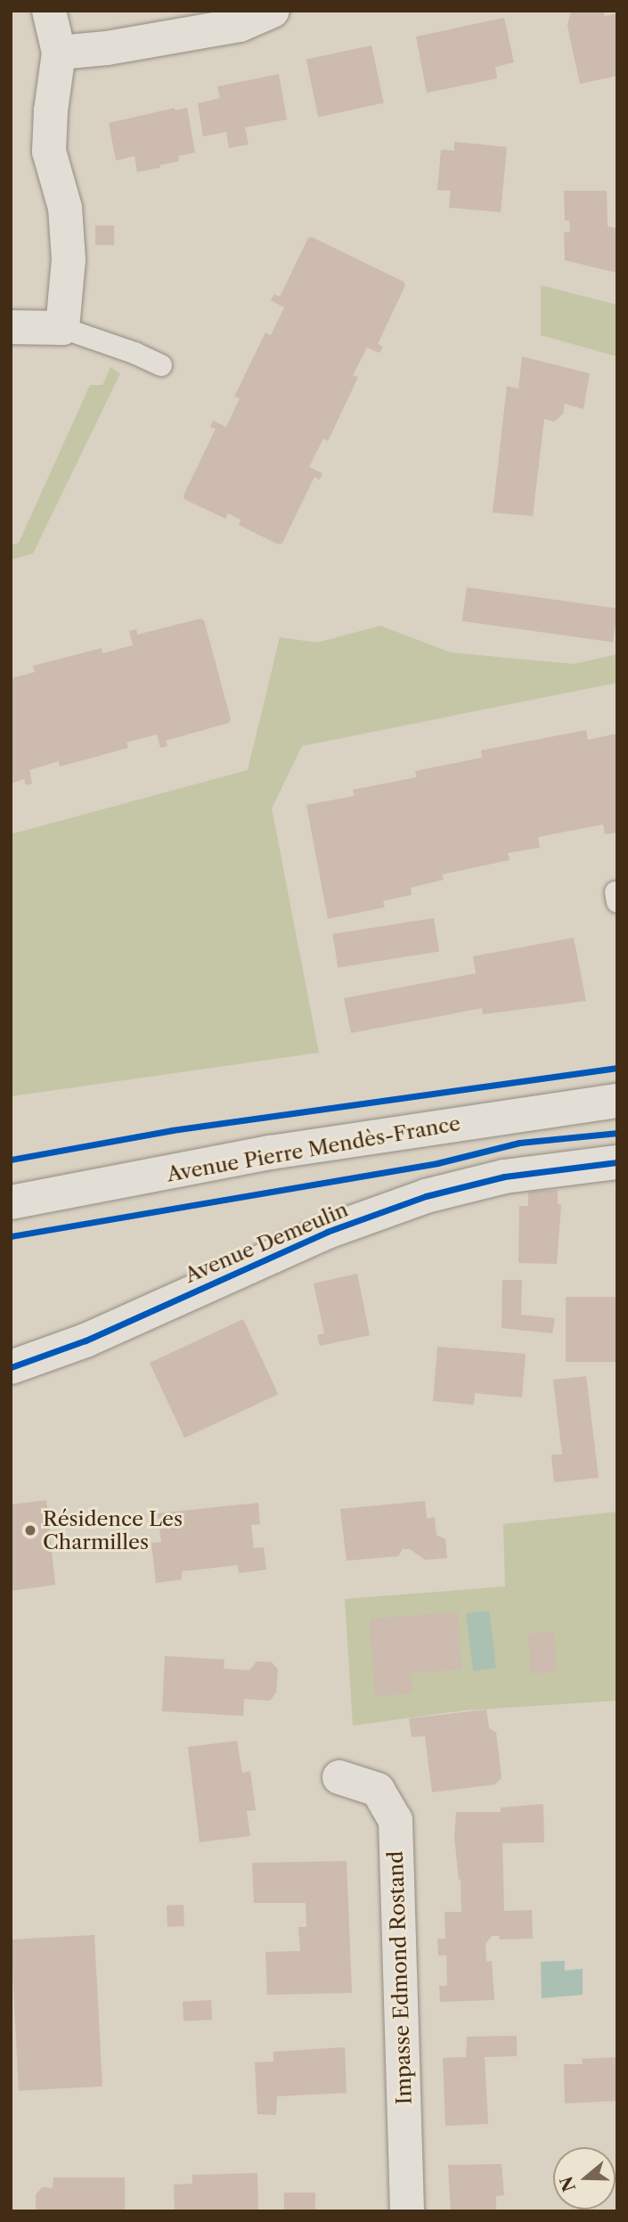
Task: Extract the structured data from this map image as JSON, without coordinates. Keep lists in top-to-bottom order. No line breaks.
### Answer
{"streets":{"street":["Avenue Pierre Mendès-France","Avenue Demeulin","Impasse Edmond Rostand"]},"places":["Résidence Les Charmilles"],"north":"left"}
